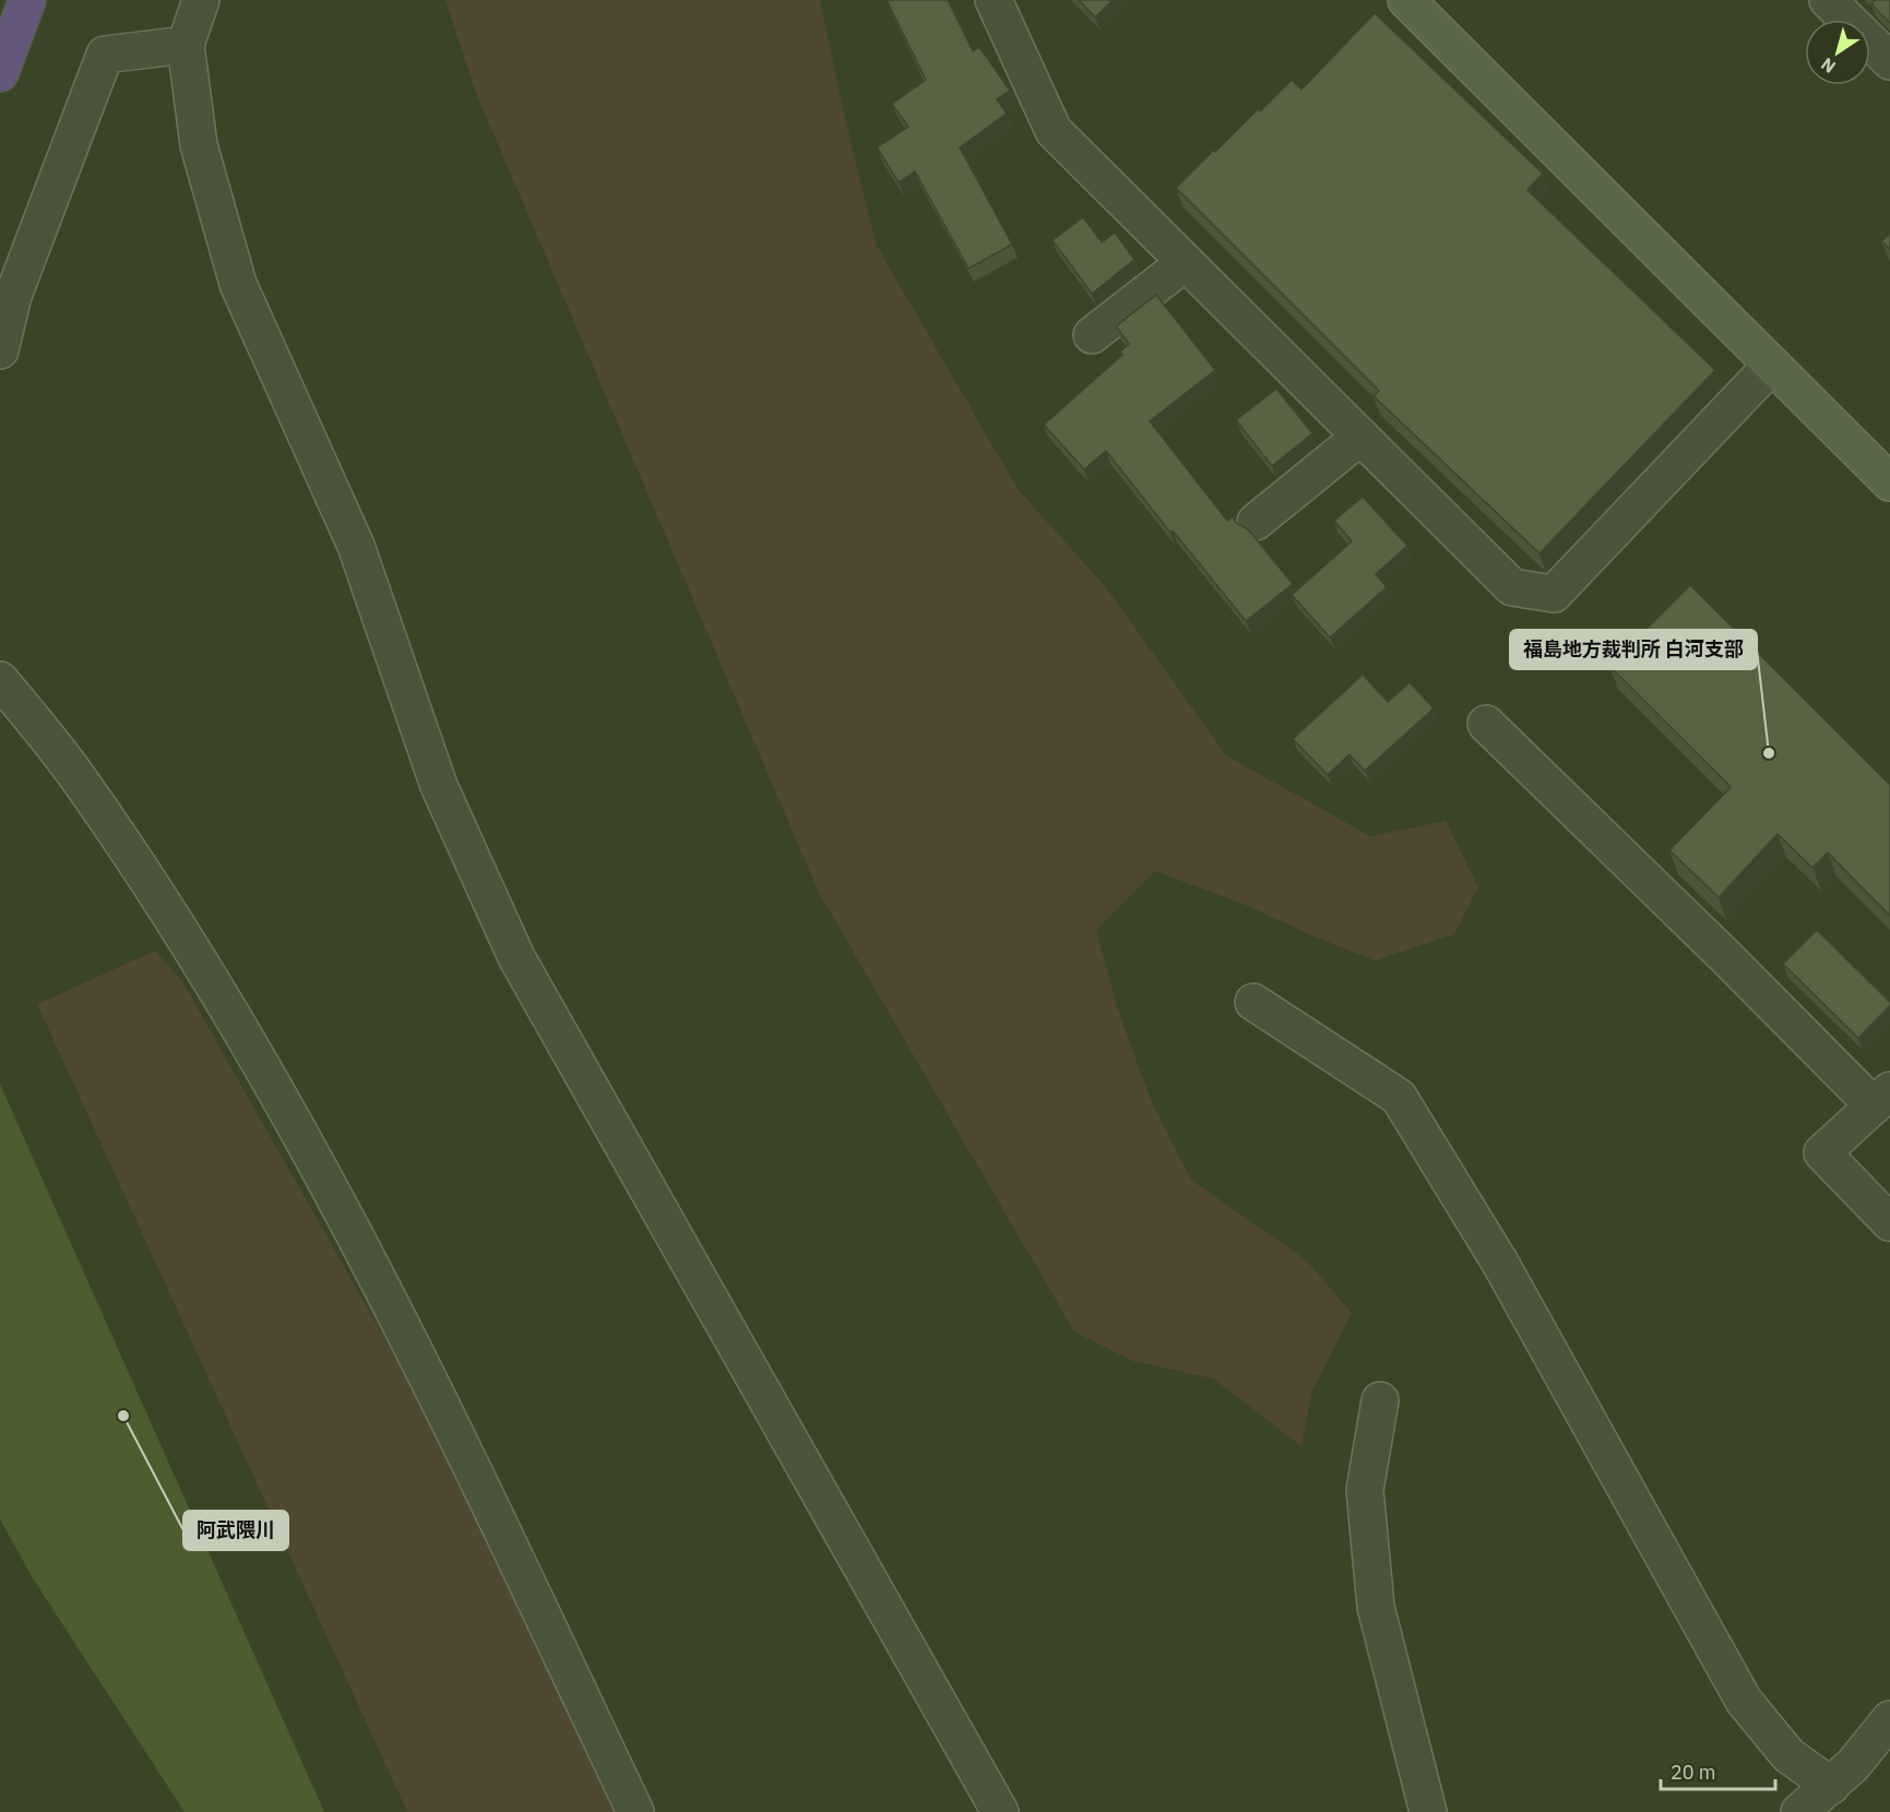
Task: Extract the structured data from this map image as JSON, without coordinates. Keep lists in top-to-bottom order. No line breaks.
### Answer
{"places":["福島地方裁判所 白河支部","阿武隈川"],"scale_bar":"20 m","north":"bottom left"}
